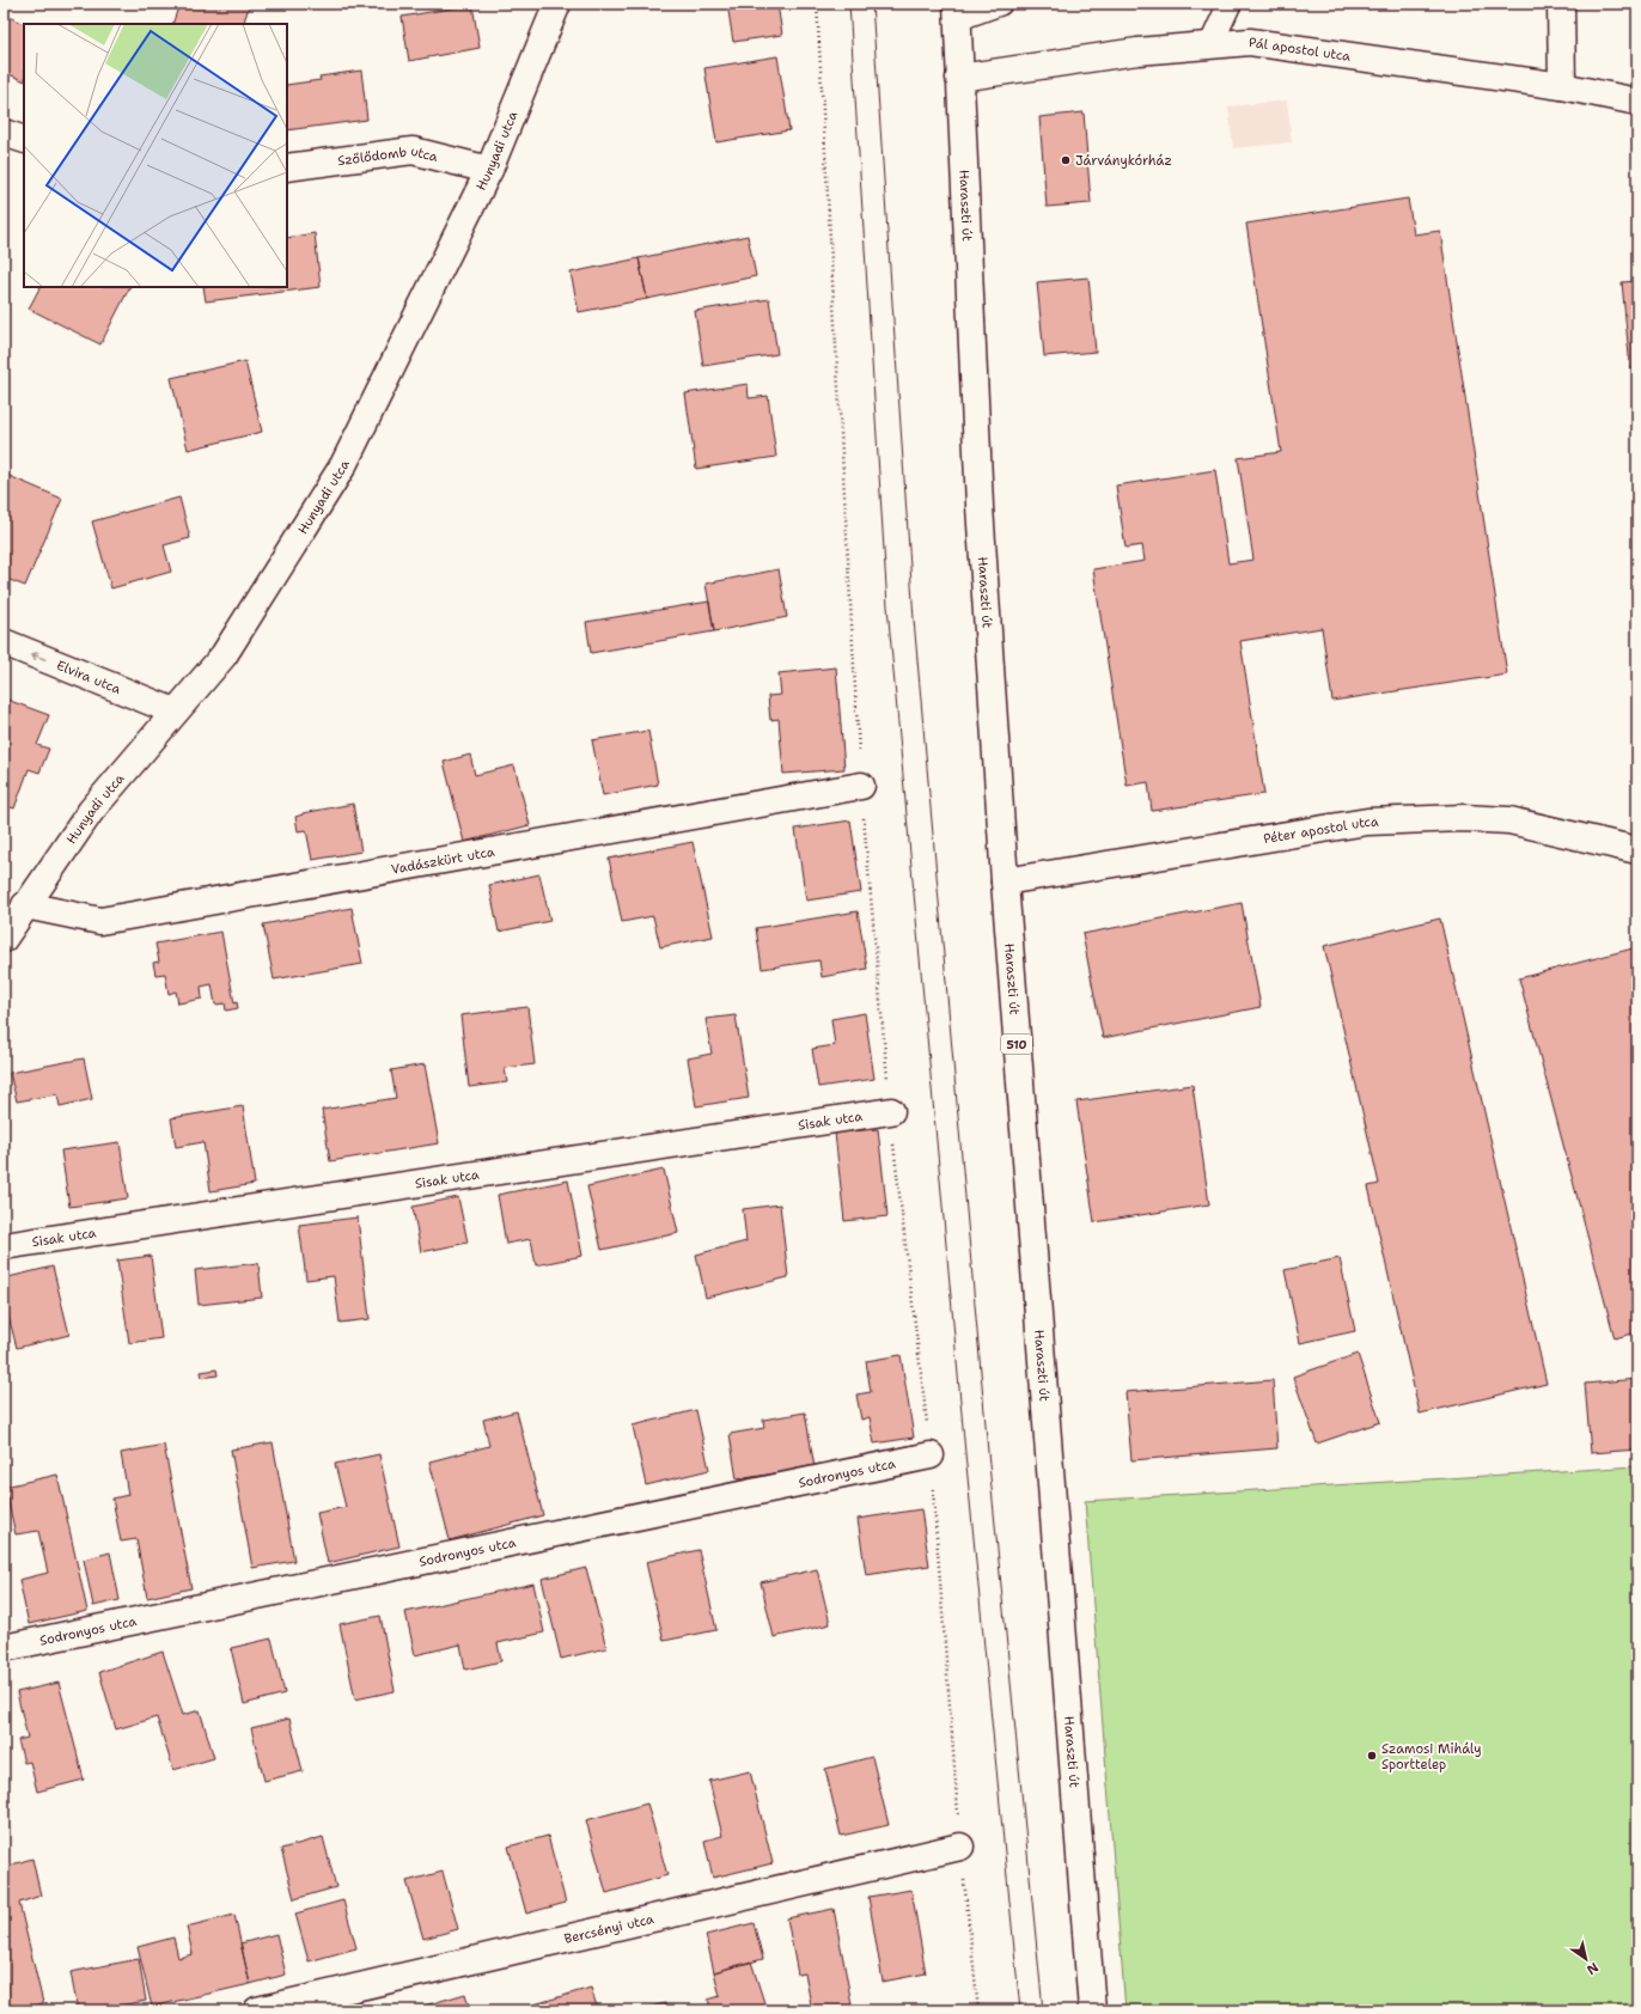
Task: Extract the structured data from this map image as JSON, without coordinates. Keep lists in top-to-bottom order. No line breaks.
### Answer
{"streets":{"street":["Pál apostol utca","Hunyadi utca","Szőlődomb utca","Haraszti út","Elvira utca","Péter apostol utca","Vadászkürt utca","510","Sisak utca","Sodronyos utca","Bercsényi utca"]},"crossings":[["Pál apostol utca","Haraszti út"],["Hunyadi utca","Szőlődomb utca"],["Hunyadi utca","Elvira utca"],["Hunyadi utca","Vadászkürt utca"],["Haraszti út","Péter apostol utca"]],"one_way":["Elvira utca"],"places":["Járványkórház","Szamosi Mihály Sporttelep"],"north":"bottom right"}
